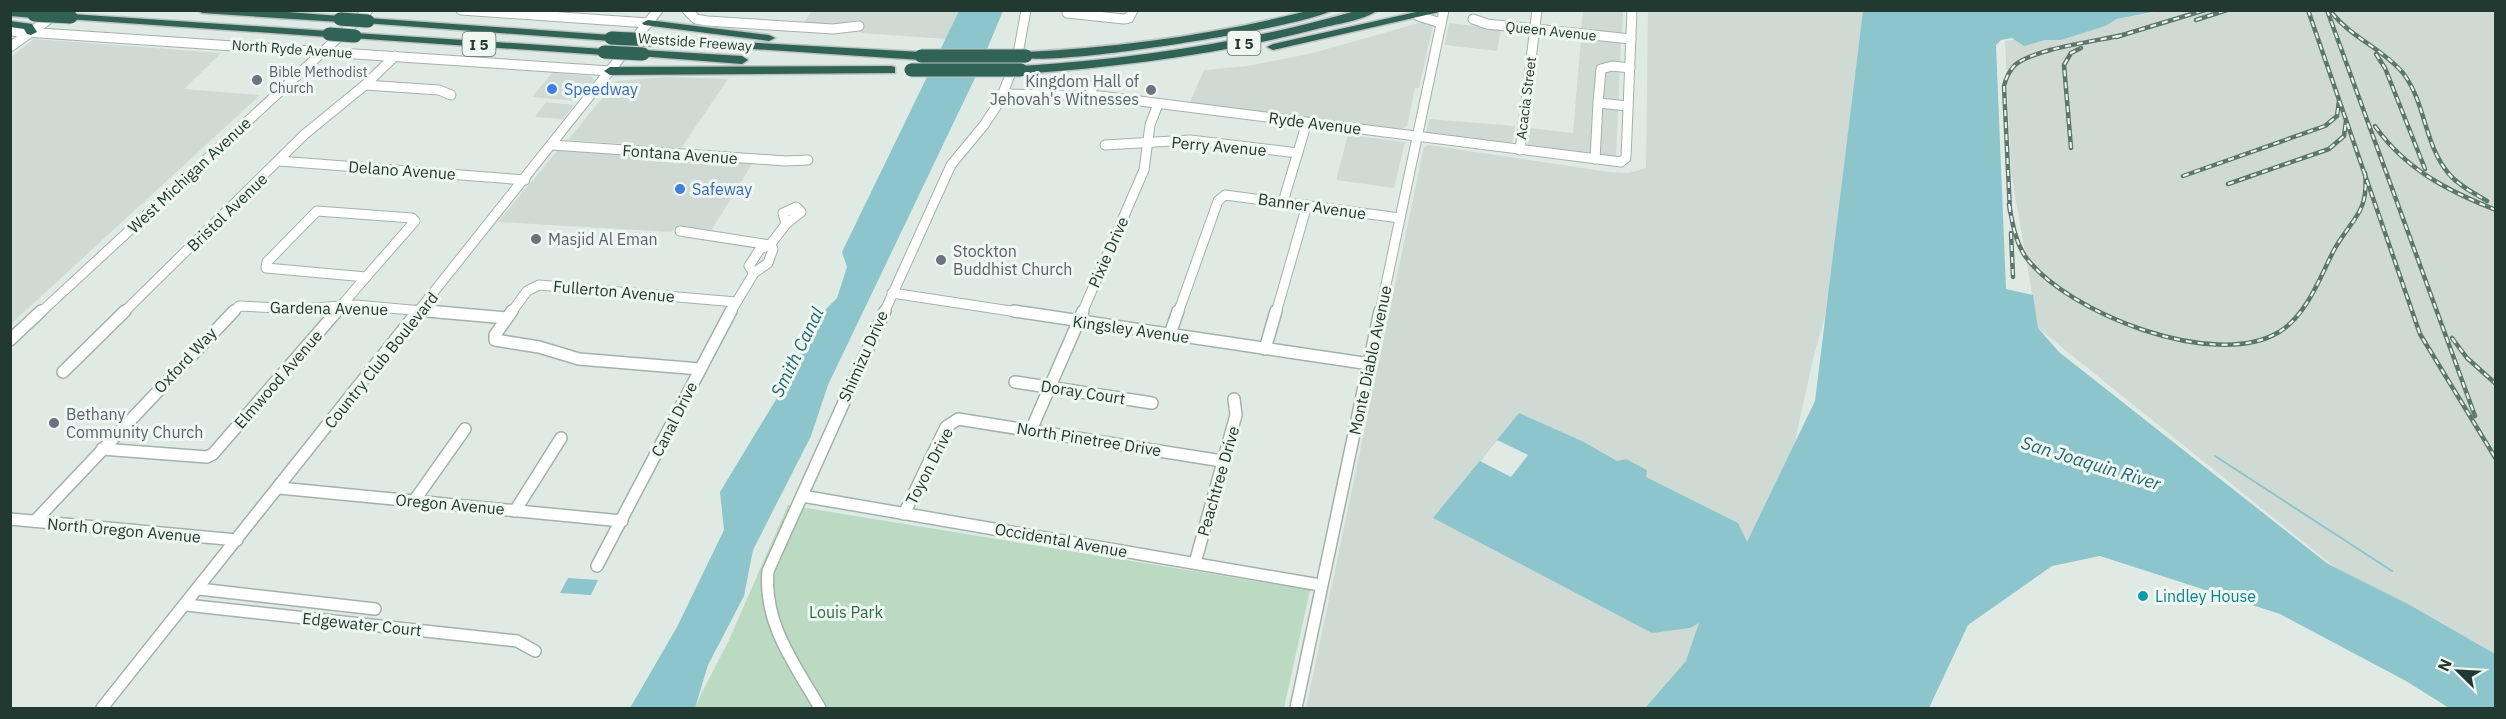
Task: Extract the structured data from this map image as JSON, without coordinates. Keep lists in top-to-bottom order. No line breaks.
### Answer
{"streets":{"highway":["Westside Freeway","I 5"],"street":["Queen Avenue","North Ryde Avenue","Acacia Street","Ryde Avenue","Perry Avenue","Fontana Avenue","Delano Avenue","West Michigan Avenue","Banner Avenue","Bristol Avenue","Pixie Drive","Fullerton Avenue","Gardena Avenue","Kingsley Avenue","Shimizu Drive","Oxford Way","Country Club Boulevard","Monte Diablo Avenue","Elmwood Avenue","Doray Court","Canal Drive","North Pinetree Drive","Toyon Drive","Peachtree Drive","Oregon Avenue","North Oregon Avenue","Occidental Avenue","Edgewater Court"]},"crossings":[["Queen Avenue","Acacia Street"],["Westside Freeway","West Michigan Avenue"],["North Ryde Avenue","West Michigan Avenue"],["North Ryde Avenue","Bristol Avenue"],["North Ryde Avenue","Country Club Boulevard"],["Acacia Street","Ryde Avenue"],["Ryde Avenue","Pixie Drive"],["Ryde Avenue","Shimizu Drive"],["Ryde Avenue","Monte Diablo Avenue"],["Perry Avenue","Pixie Drive"],["Fontana Avenue","Country Club Boulevard"],["Delano Avenue","Bristol Avenue"],["Delano Avenue","Country Club Boulevard"],["Banner Avenue","Kingsley Avenue"],["Banner Avenue","Monte Diablo Avenue"],["Pixie Drive","Kingsley Avenue"],["Pixie Drive","Doray Court"],["Pixie Drive","North Pinetree Drive"],["Fullerton Avenue","Gardena Avenue"],["Fullerton Avenue","Canal Drive"],["Gardena Avenue","Oxford Way"],["Gardena Avenue","Country Club Boulevard"],["Gardena Avenue","Elmwood Avenue"],["Kingsley Avenue","Shimizu Drive"],["Kingsley Avenue","Monte Diablo Avenue"],["Shimizu Drive","Occidental Avenue"],["Oxford Way","Elmwood Avenue"],["Oxford Way","North Oregon Avenue"],["Country Club Boulevard","Oregon Avenue"],["Country Club Boulevard","North Oregon Avenue"],["Country Club Boulevard","Edgewater Court"],["Monte Diablo Avenue","Occidental Avenue"],["Canal Drive","Oregon Avenue"],["North Pinetree Drive","Toyon Drive"],["North Pinetree Drive","Peachtree Drive"],["Toyon Drive","Occidental Avenue"],["Peachtree Drive","Occidental Avenue"]],"water":["Smith Canal","San Joaquin River"],"parks":["Louis Park"],"places":["Bible Methodist Church","Speedway","Kingdom Hall of Jehovah's Witnesses","Safeway","Masjid Al Eman","Stockton Buddhist Church","Bethany Community Church","Lindley House"],"north":"top left"}
